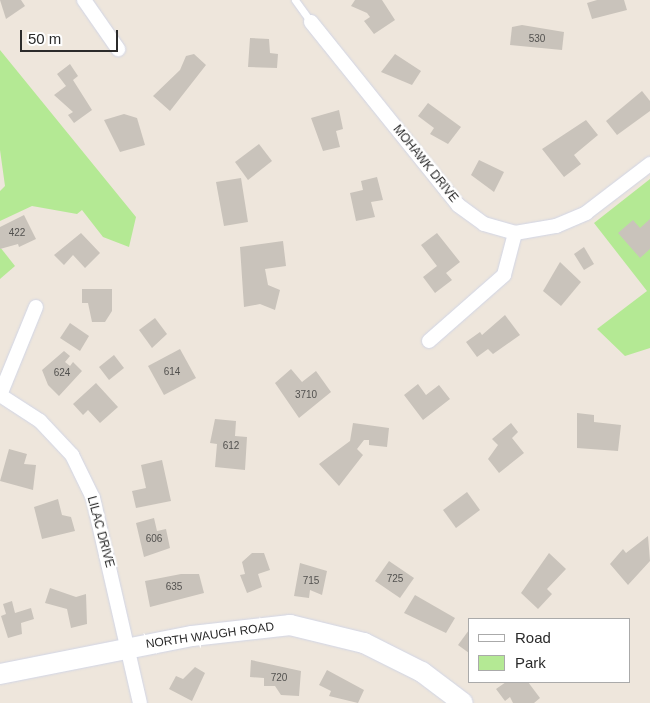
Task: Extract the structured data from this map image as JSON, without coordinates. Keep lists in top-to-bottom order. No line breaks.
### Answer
{"streets":{"street":["MOHAWK DRIVE","LILAC DRIVE","NORTH WAUGH ROAD"]},"crossings":[["LILAC DRIVE","NORTH WAUGH ROAD"]],"house_numbers":["530","422","614","624","3710","612","606","725","715","635","720"],"legend":["Road","Park"],"scale_bar":"50 m"}
